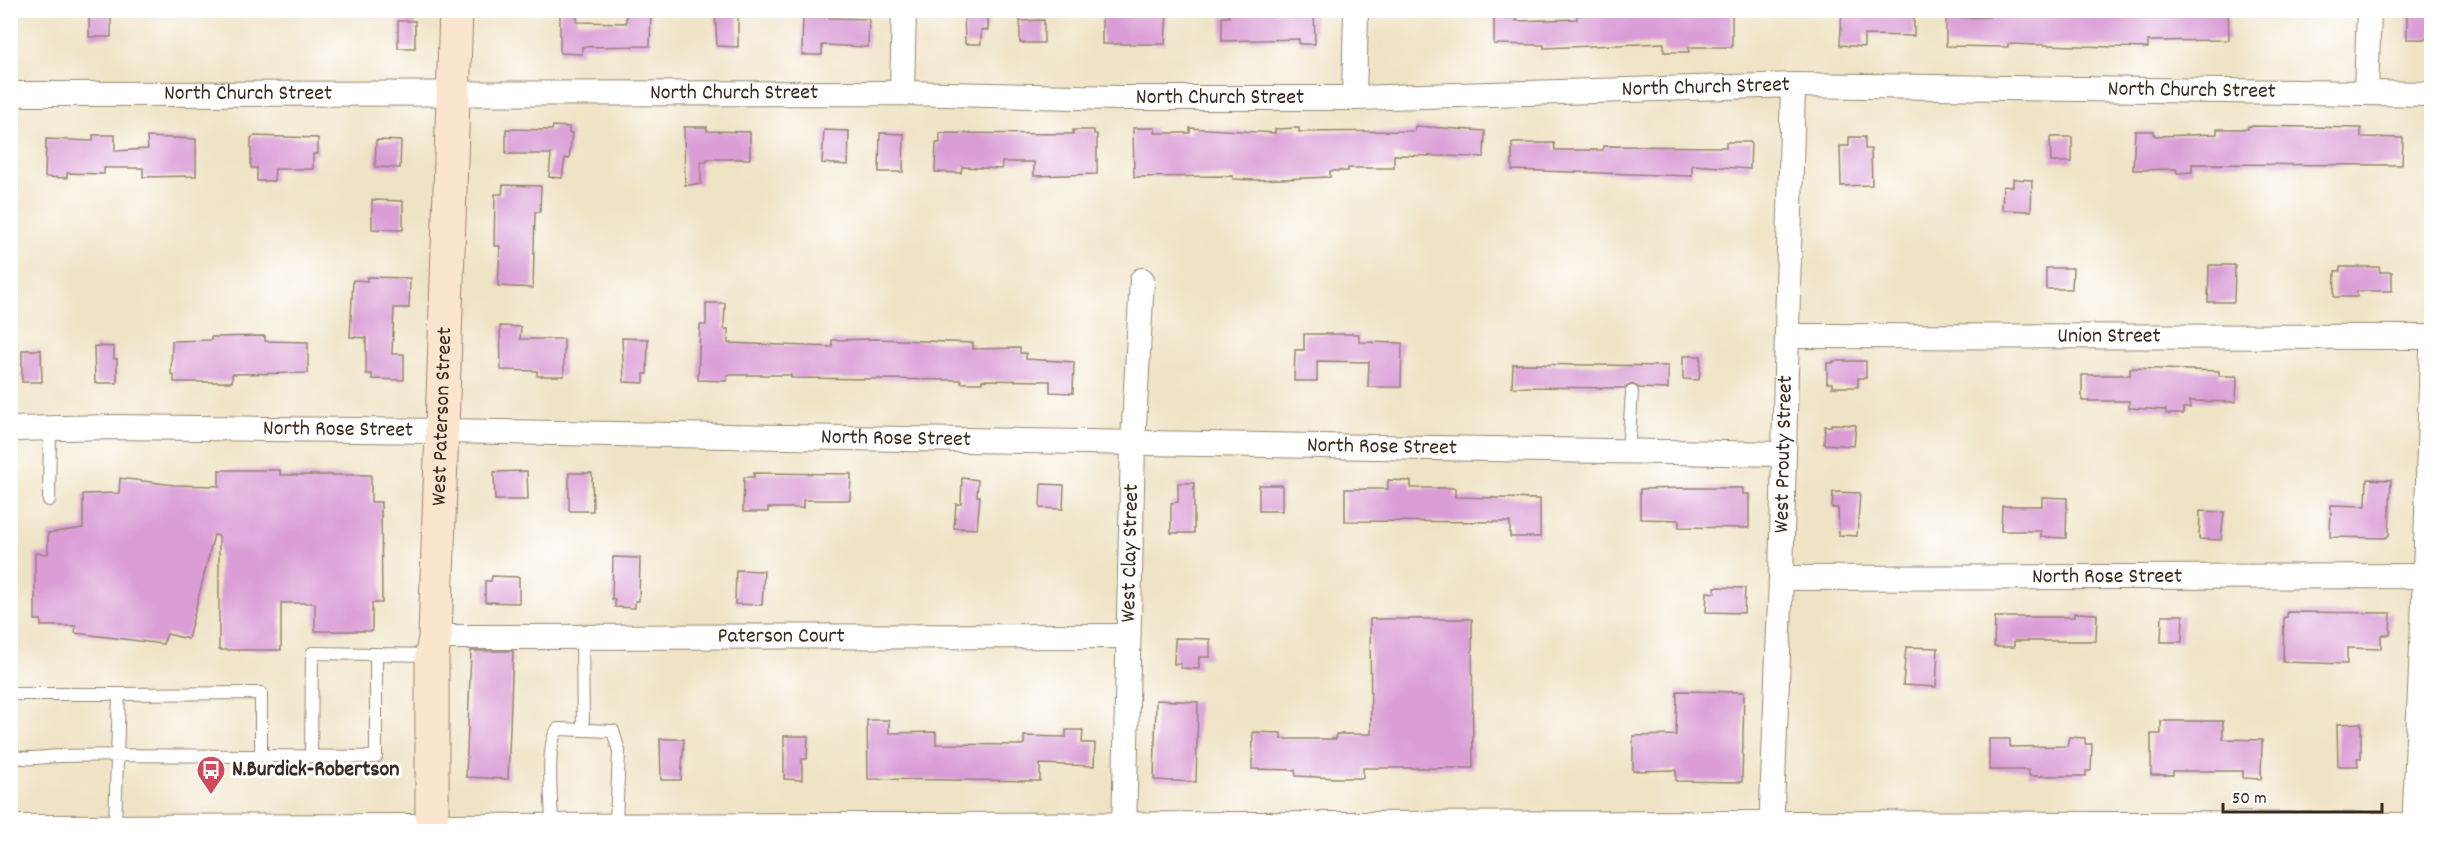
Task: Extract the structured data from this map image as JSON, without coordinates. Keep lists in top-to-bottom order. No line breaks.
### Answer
{"streets":{"street":["North Church Street","Union Street","West Paterson Street","North Rose Street","West Prouty Street","West Clay Street","Paterson Court"]},"crossings":[["North Church Street","West Paterson Street"],["North Church Street","West Prouty Street"],["Union Street","West Prouty Street"],["West Paterson Street","North Rose Street"],["West Paterson Street","Paterson Court"],["North Rose Street","West Prouty Street"],["North Rose Street","West Clay Street"],["West Clay Street","Paterson Court"]],"places":{"bus stop":["N.Burdick-Robertson"]},"scale_bar":"50 m"}
